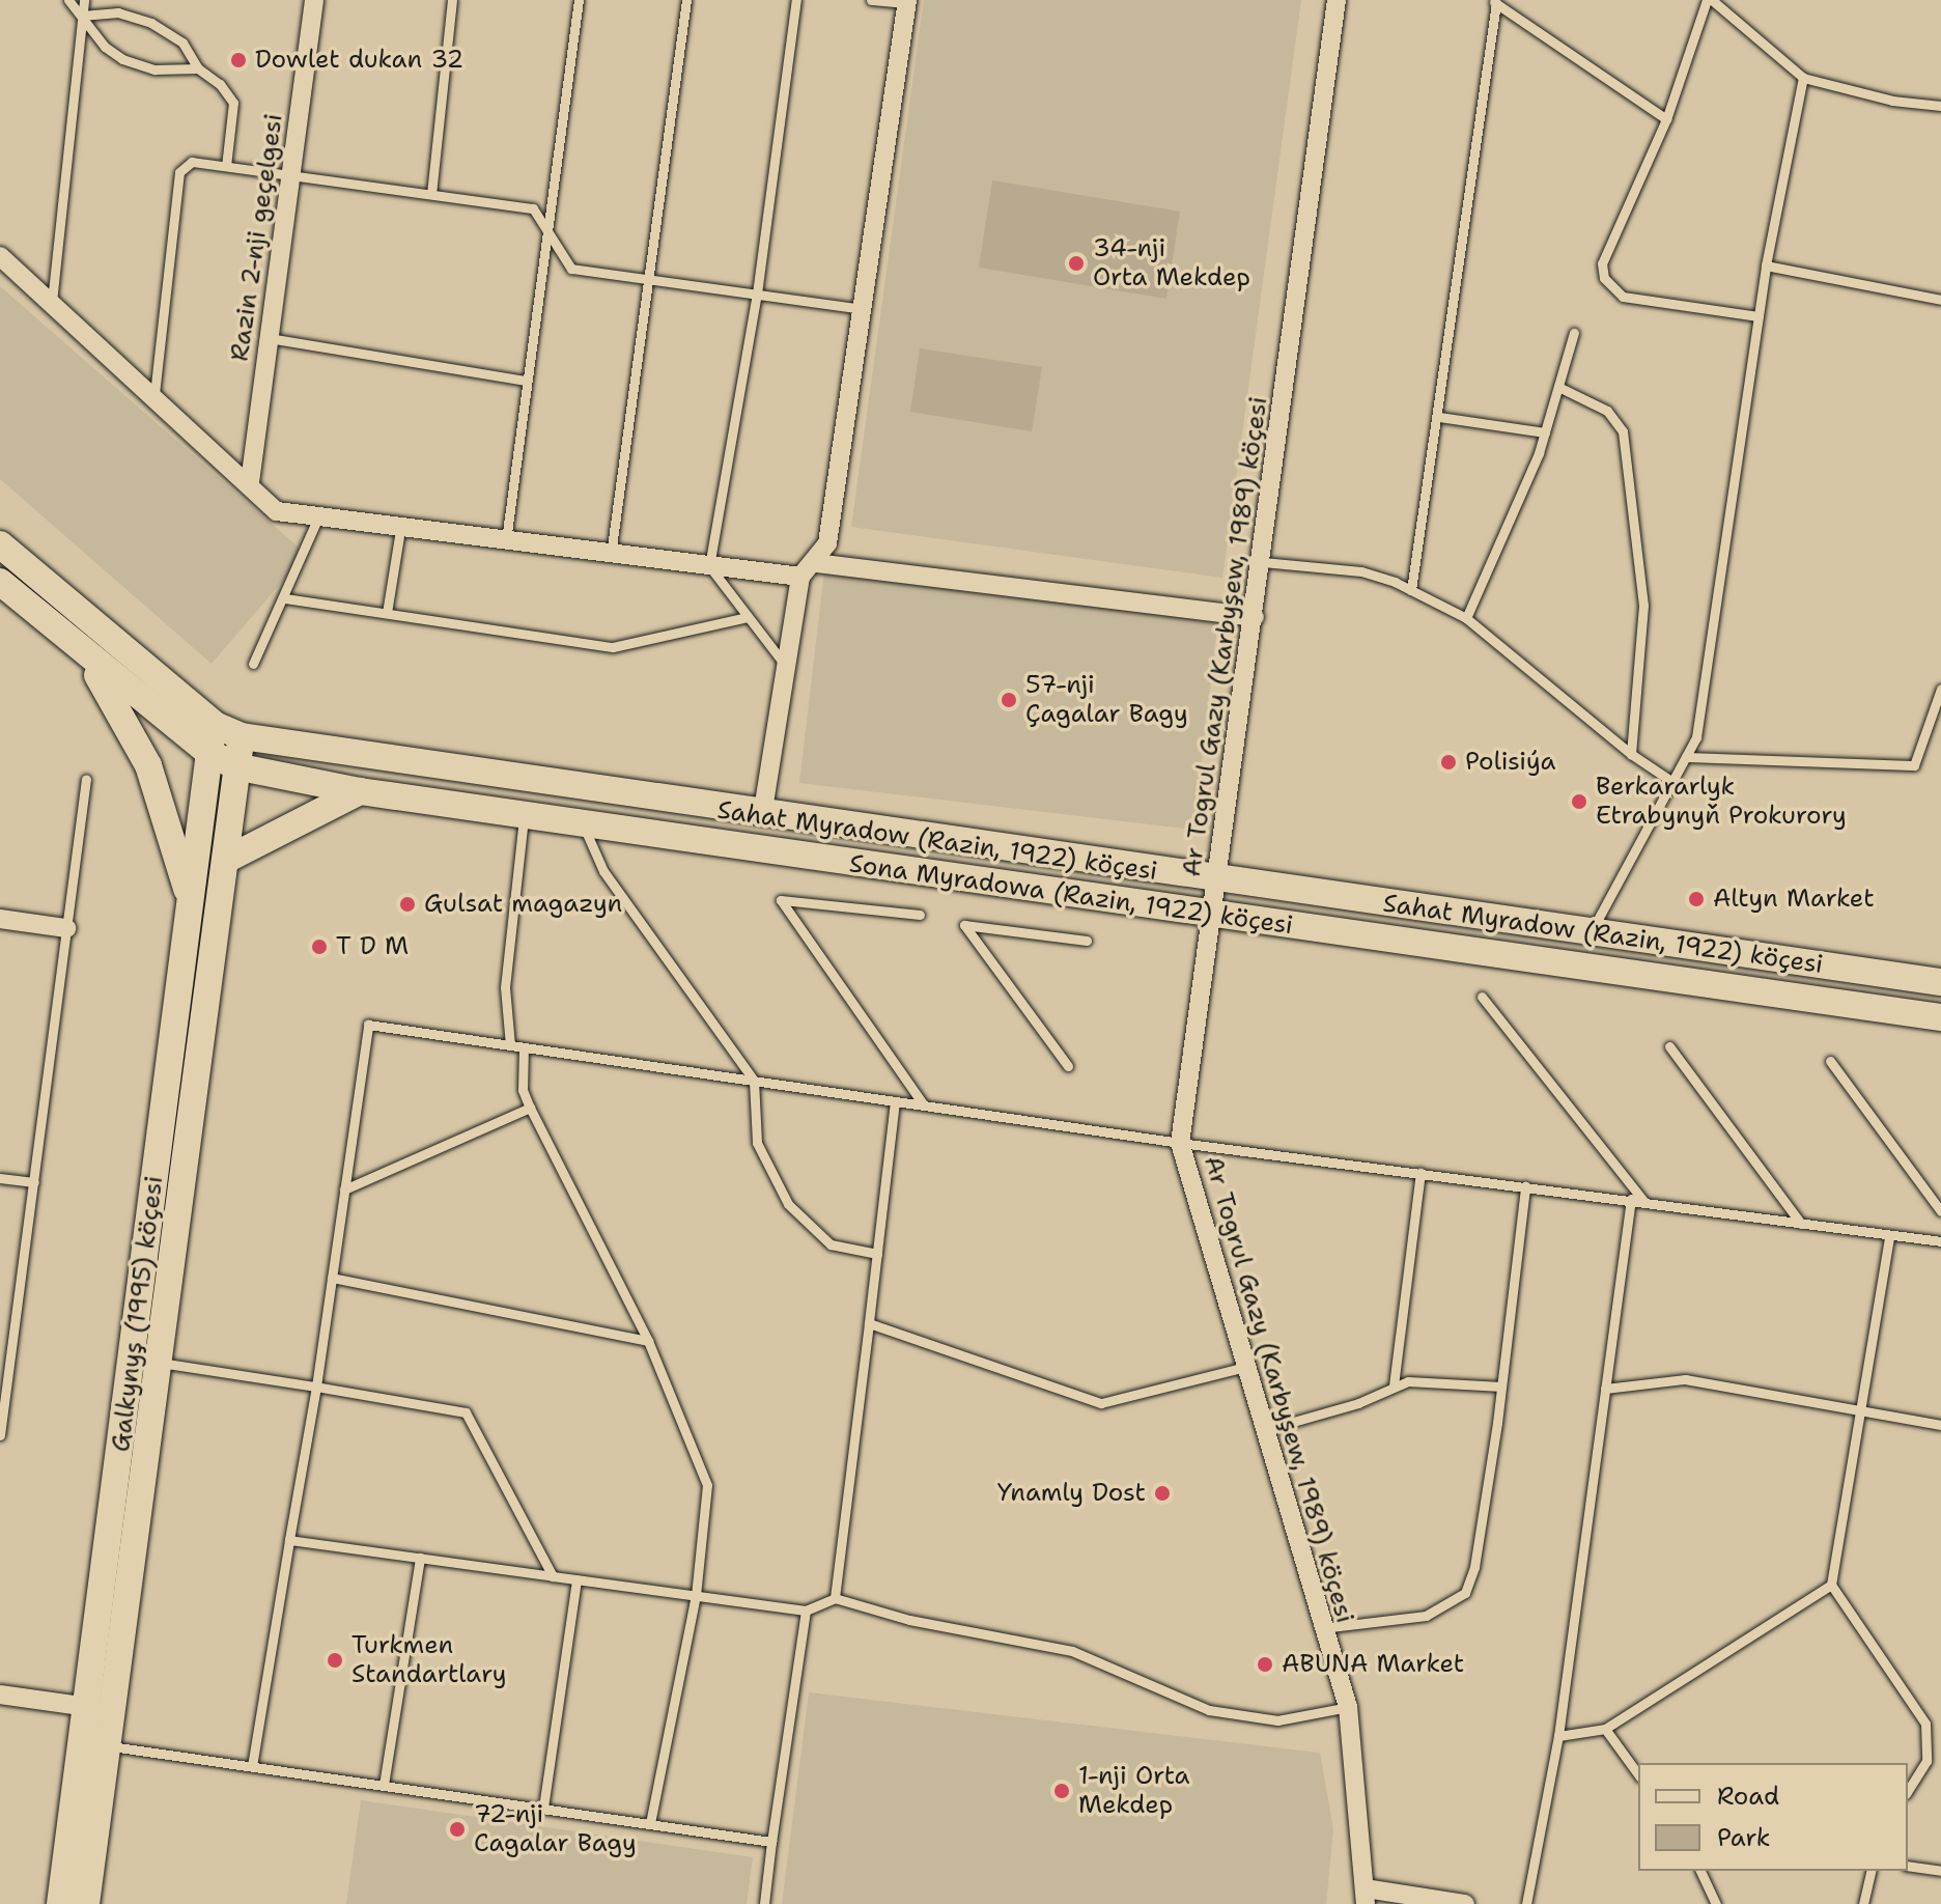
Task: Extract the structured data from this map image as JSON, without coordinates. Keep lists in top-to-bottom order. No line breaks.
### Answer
{"streets":{"main road":["Sahat Myradow (Razin, 1922) köçesi","Sona Myradowa (Razin, 1922) köçesi","Galkynyş (1995) köçesi"],"street":["Razin 2-nji geçelgesi","Ar Togrul Gazy (Karbyşew, 1989) köçesi"]},"crossings":[["Ar Togrul Gazy (Karbyşew, 1989) köçesi","Sahat Myradow (Razin, 1922) köçesi"],["Ar Togrul Gazy (Karbyşew, 1989) köçesi","Sona Myradowa (Razin, 1922) köçesi"],["Sahat Myradow (Razin, 1922) köçesi","Sona Myradowa (Razin, 1922) köçesi"],["Sahat Myradow (Razin, 1922) köçesi","Galkynyş (1995) köçesi"],["Sona Myradowa (Razin, 1922) köçesi","Galkynyş (1995) köçesi"]],"places":["Dowlet dukan 32","34-nji Orta Mekdep","57-nji Çagalar Bagy","Polisiýa","Berkararlyk Etrabynyň Prokurory","Altyn Market","Gulsat magazyn","T D M","Ynamly Dost","Turkmen Standartlary","ABUNA Market","1-nji Orta Mekdep","72-nji Cagalar Bagy"],"legend":["Road","Park"]}
